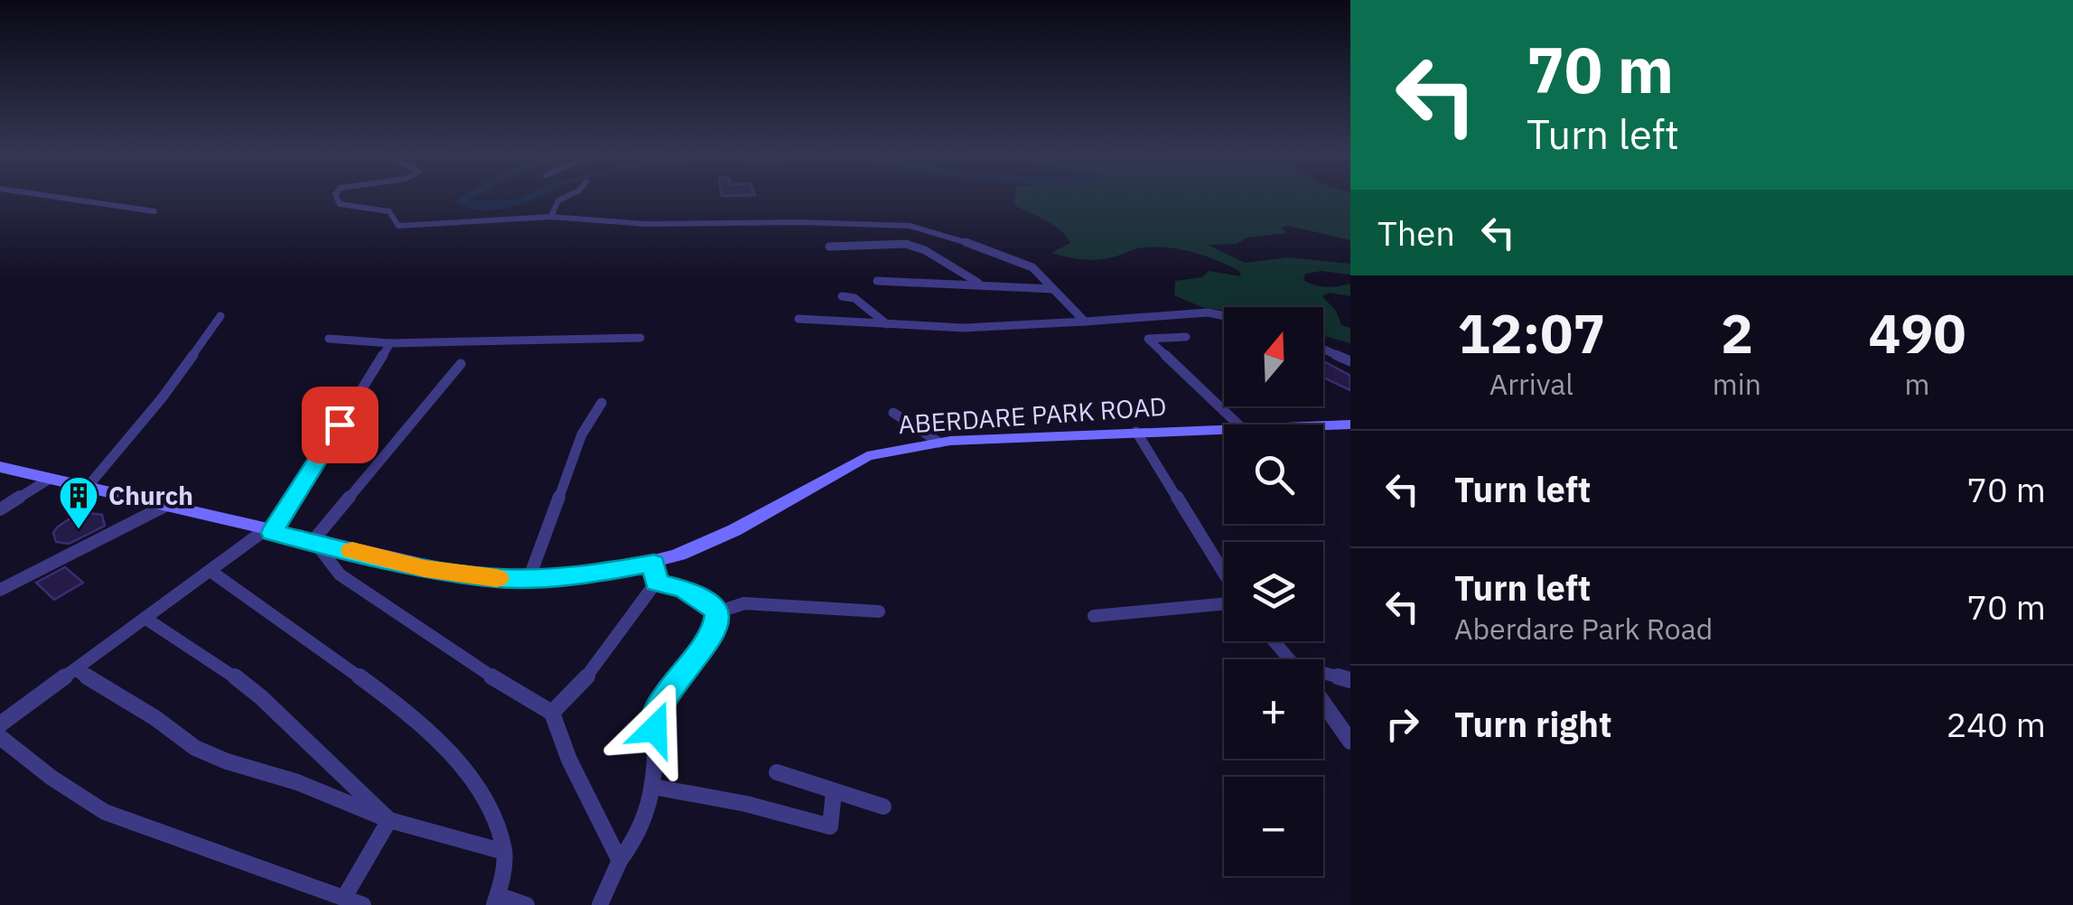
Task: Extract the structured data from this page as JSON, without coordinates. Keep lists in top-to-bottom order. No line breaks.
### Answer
{"streets":{"street":["ABERDARE PARK ROAD"]},"places":{"building":["Church"]},"north":"top","page":{"turn":["70 m","Turn left"],"then":"Then","eta":["12:07","Arrival","2","min","490","m"],"map_buttons":["+","−"],"list":[{"name":"Turn left","value":"70 m"},{"name":"Turn left","note":"Aberdare Park Road","value":"70 m"},{"name":"Turn right","value":"240 m"}]}}
